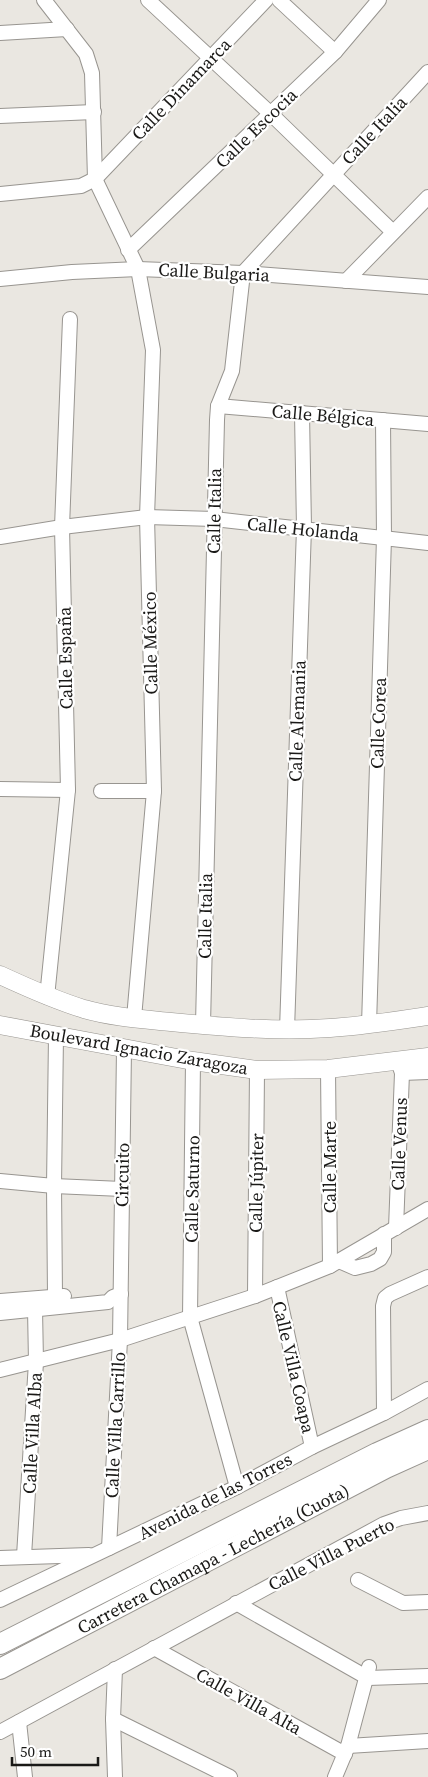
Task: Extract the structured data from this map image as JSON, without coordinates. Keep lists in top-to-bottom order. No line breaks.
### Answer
{"streets":{"highway":["Carretera Chamapa - Lechería (Cuota)"],"main road":["Boulevard Ignacio Zaragoza"],"street":["Calle Dinamarca","Calle Escocia","Calle Italia","Calle Bulgaria","Calle Bélgica","Calle Holanda","Calle México","Calle España","Calle Alemania","Calle Corea","Calle Venus","Calle Marte","Circuito","Calle Júpiter","Calle Saturno","Calle Villa Coapa","Calle Villa Carrillo","Calle Villa Alba","Avenida de las Torres","Calle Villa Puerto","Calle Villa Alta"]},"crossings":[["Calle Dinamarca","Calle México"],["Calle Escocia","Calle México"],["Calle Italia","Calle Bulgaria"],["Calle Italia","Calle Bélgica"],["Calle Italia","Calle Holanda"],["Calle Italia","Boulevard Ignacio Zaragoza"],["Calle Bulgaria","Calle México"],["Calle Bélgica","Calle Alemania"],["Calle Bélgica","Calle Corea"],["Calle Holanda","Calle México"],["Calle Holanda","Calle España"],["Calle Holanda","Calle Alemania"],["Calle Holanda","Calle Corea"],["Calle México","Boulevard Ignacio Zaragoza"],["Calle España","Boulevard Ignacio Zaragoza"],["Calle Alemania","Boulevard Ignacio Zaragoza"],["Calle Corea","Boulevard Ignacio Zaragoza"],["Boulevard Ignacio Zaragoza","Calle Venus"],["Boulevard Ignacio Zaragoza","Calle Marte"],["Boulevard Ignacio Zaragoza","Circuito"],["Boulevard Ignacio Zaragoza","Calle Júpiter"],["Boulevard Ignacio Zaragoza","Calle Saturno"],["Calle Venus","Calle Marte"],["Circuito","Calle Villa Carrillo"],["Calle Saturno","Avenida de las Torres"],["Calle Villa Coapa","Avenida de las Torres"],["Calle Villa Carrillo","Avenida de las Torres"],["Calle Villa Puerto","Calle Villa Alta"]],"scale_bar":"50 m"}
